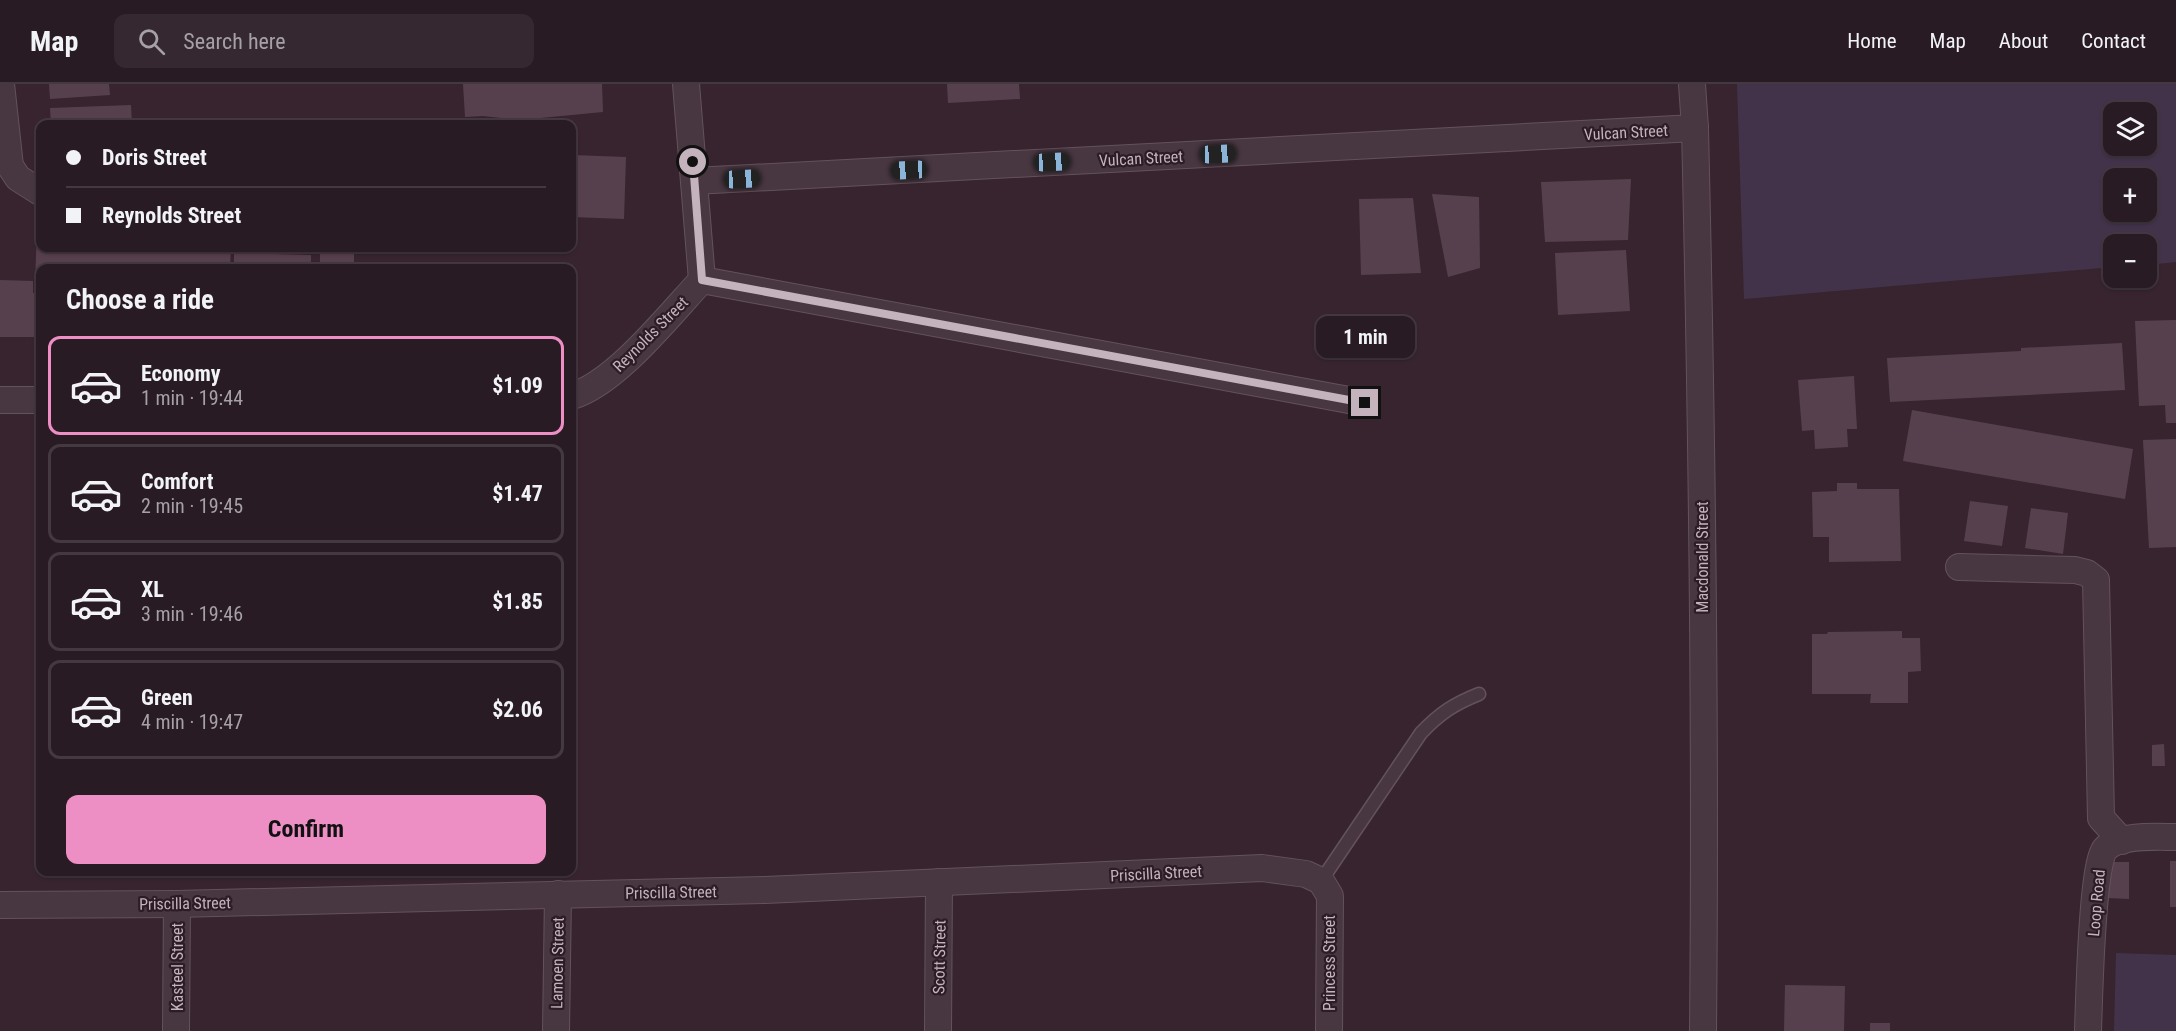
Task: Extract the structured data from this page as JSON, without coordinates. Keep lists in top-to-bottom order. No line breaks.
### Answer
{"streets":{"street":["Vulcan Street","Reynolds Street","Macdonald Street","Priscilla Street","Loop Road","Scott Street","Lamoen Street","Princess Street","Kasteel Street"]},"crossings":[["Vulcan Street","Macdonald Street"],["Priscilla Street","Scott Street"],["Priscilla Street","Lamoen Street"],["Priscilla Street","Princess Street"],["Priscilla Street","Kasteel Street"]],"page":{"header":"Map","search":"Search here","nav":["Home","Map","About","Contact"],"map_buttons":["+","−"],"banner":["Doris Street","Reynolds Street"],"heading":"Choose a ride","bubble":"1 min","list":[{"name":"Economy","note":"1 min · 19:44","value":"$1.09"},{"name":"Comfort","note":"2 min · 19:45","value":"$1.47"},{"name":"XL","note":"3 min · 19:46","value":"$1.85"},{"name":"Green","note":"4 min · 19:47","value":"$2.06"}],"buttons":"Confirm"}}
